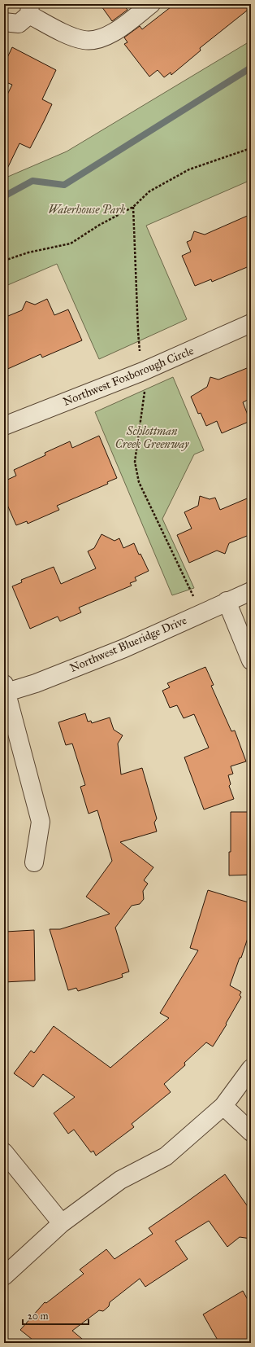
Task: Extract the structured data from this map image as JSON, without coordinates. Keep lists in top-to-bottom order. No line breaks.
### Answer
{"streets":{"street":["Northwest Foxborough Circle","Northwest Blueridge Drive"]},"parks":["Waterhouse Park","Schlottman Creek Greenway"],"scale_bar":"20 m"}
